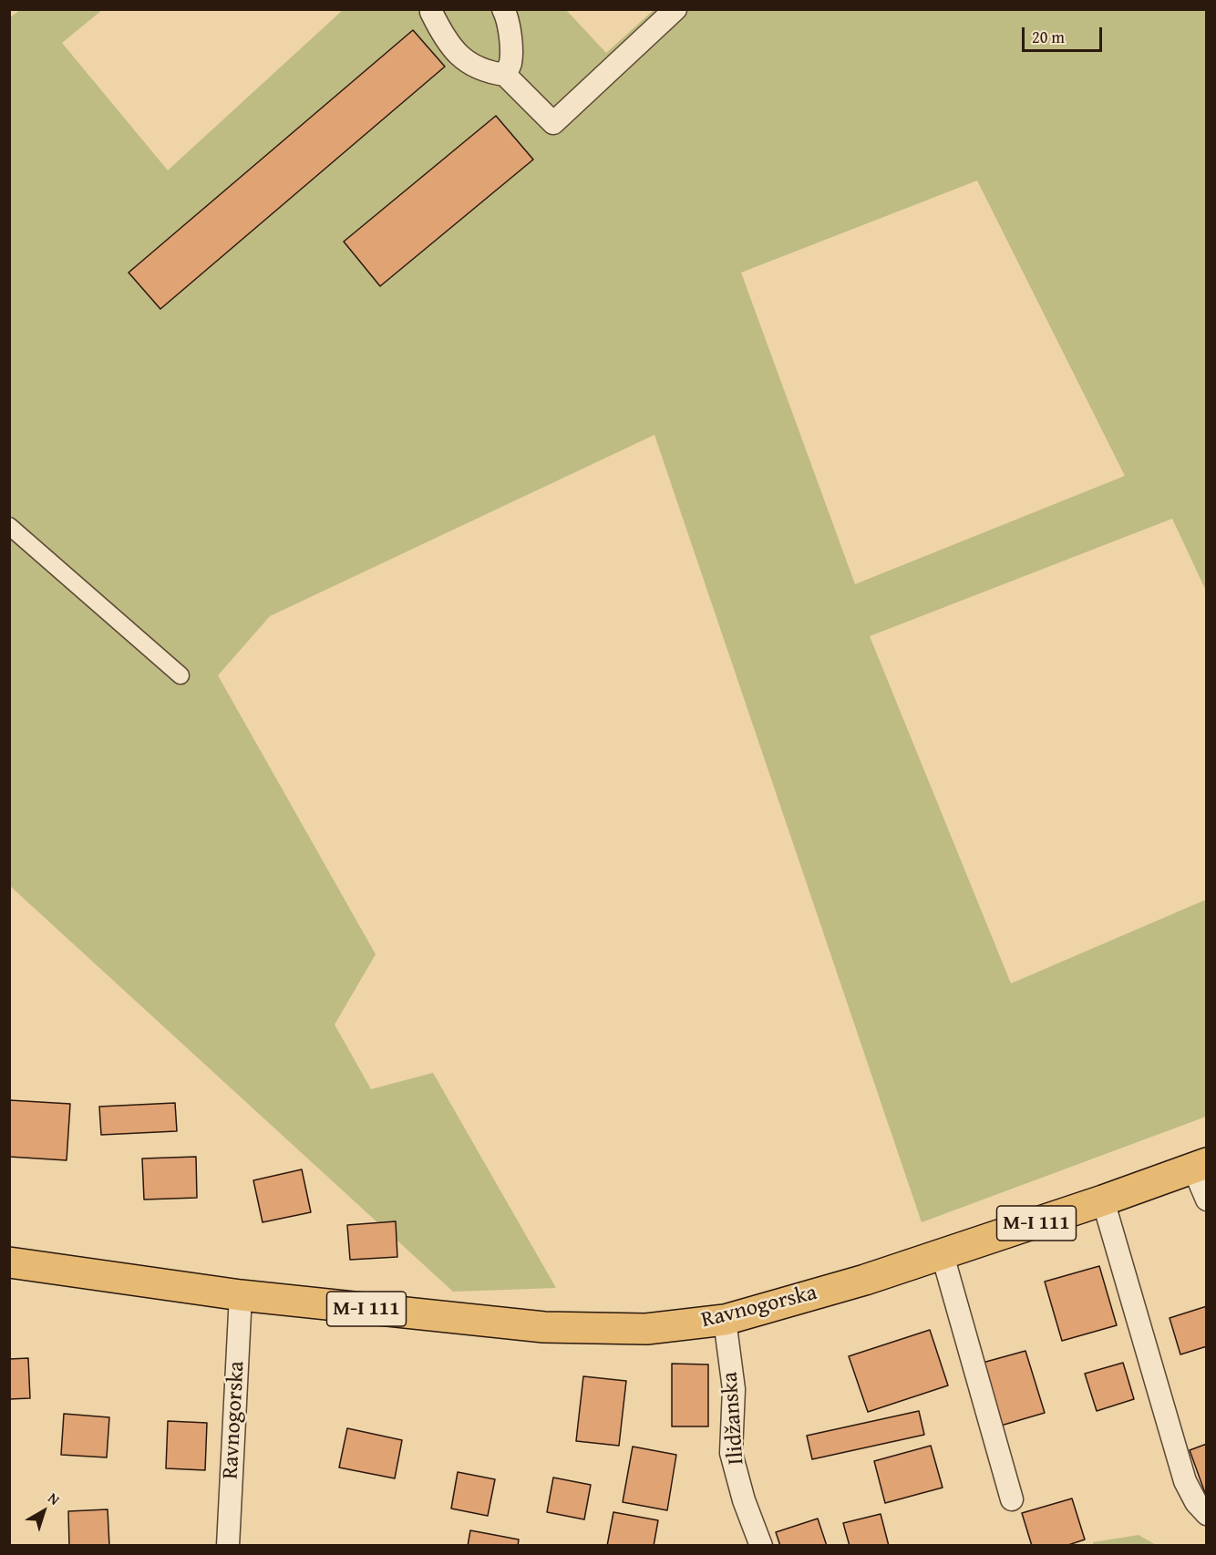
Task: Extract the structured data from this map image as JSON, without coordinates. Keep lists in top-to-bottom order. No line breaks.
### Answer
{"streets":{"main road":["M-I 111","Ravnogorska"],"street":["Ilidžanska"]},"crossings":[["Ravnogorska","Ilidžanska"]],"scale_bar":"20 m","north":"top right"}
